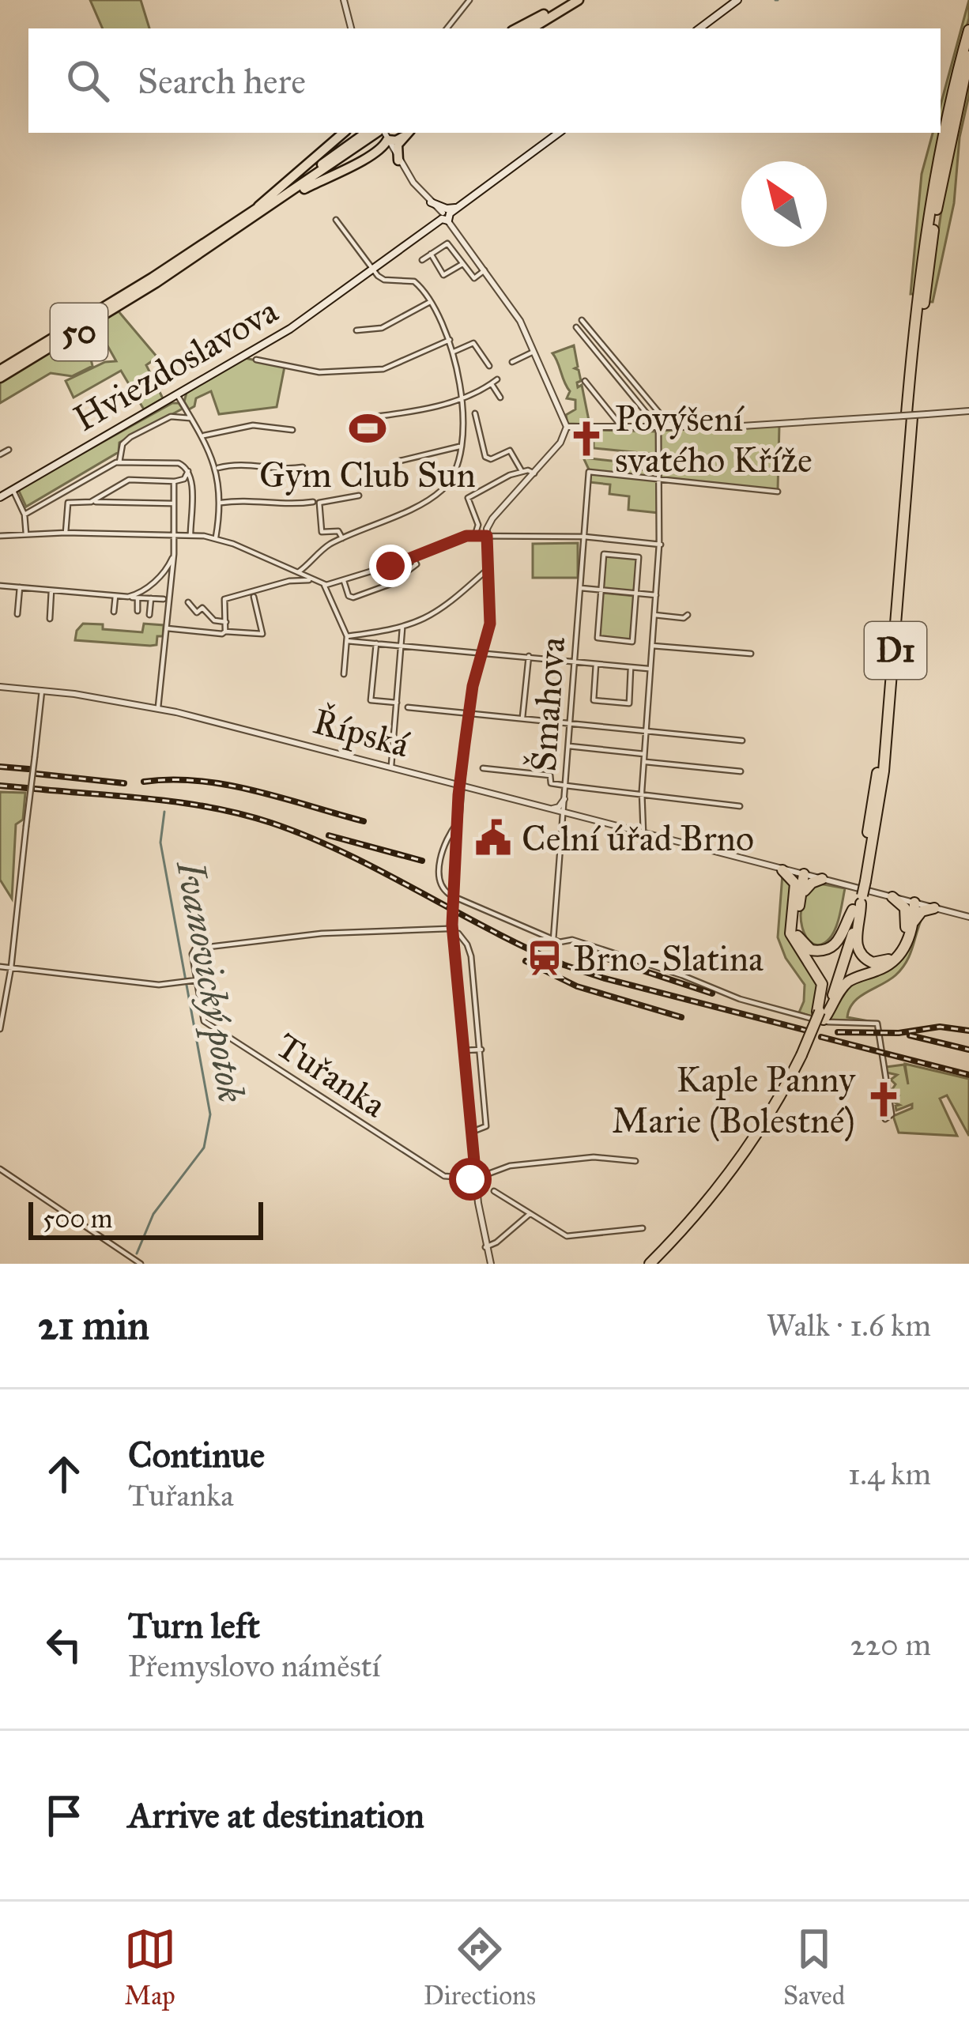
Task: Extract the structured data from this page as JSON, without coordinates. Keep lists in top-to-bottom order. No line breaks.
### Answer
{"streets":{"highway":["50","D1"],"main road":["Hviezdoslavova"],"street":["Šmahova","Řípská","Tuřanka"]},"crossings":[["D1","Řípská"],["Šmahova","Řípská"]],"water":["Ivanovický potok"],"places":{"sports":["Gym Club Sun"],"church":["Povýšení svatého Kříže","Kaple Panny Marie (Bolestné)"],"public building":["Celní úřad Brno"],"station":["Brno-Slatina"]},"scale_bar":"500 m","north":"top left","page":{"search":"Search here","scale":"500 m","heading":["21 min","Walk · 1.6 km"],"list":[["Continue","Tuřanka","1.4 km"],["Turn left","Přemyslovo náměstí","220 m"],"Arrive at destination"],"nav":["Map","Directions","Saved"]}}
